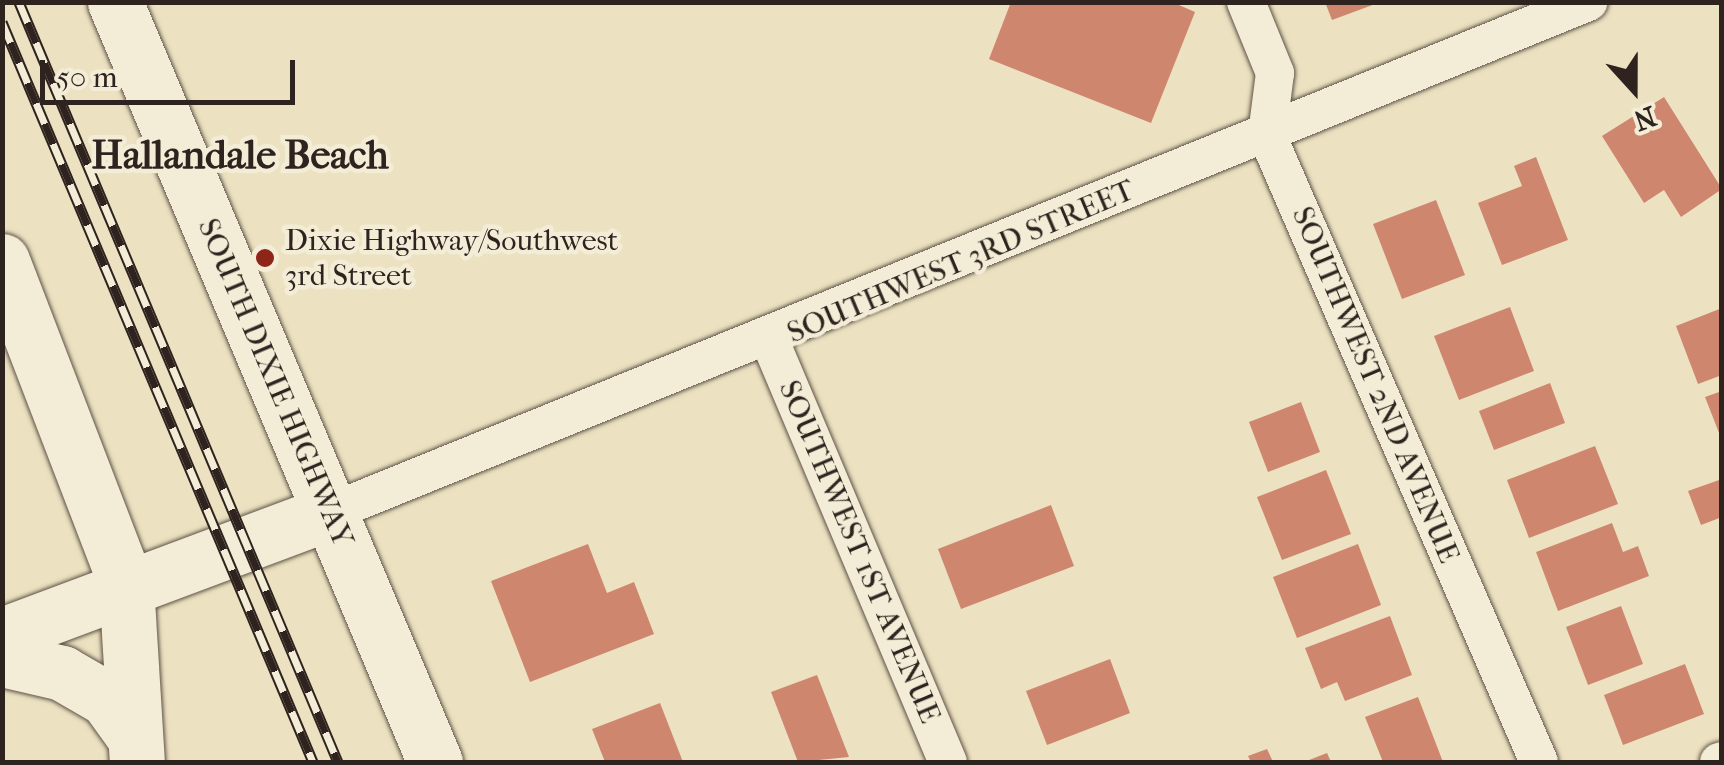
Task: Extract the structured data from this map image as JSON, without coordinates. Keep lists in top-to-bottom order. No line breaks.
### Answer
{"streets":{"main road":["SOUTH DIXIE HIGHWAY"],"street":["SOUTHWEST 3RD STREET","SOUTHWEST 2ND AVENUE","SOUTHWEST 1ST AVENUE"]},"crossings":[["SOUTHWEST 3RD STREET","SOUTH DIXIE HIGHWAY"],["SOUTHWEST 3RD STREET","SOUTHWEST 2ND AVENUE"],["SOUTHWEST 3RD STREET","SOUTHWEST 1ST AVENUE"]],"districts":["Hallandale Beach"],"places":["Dixie Highway/Southwest 3rd Street"],"scale_bar":"50 m","north":"bottom"}
